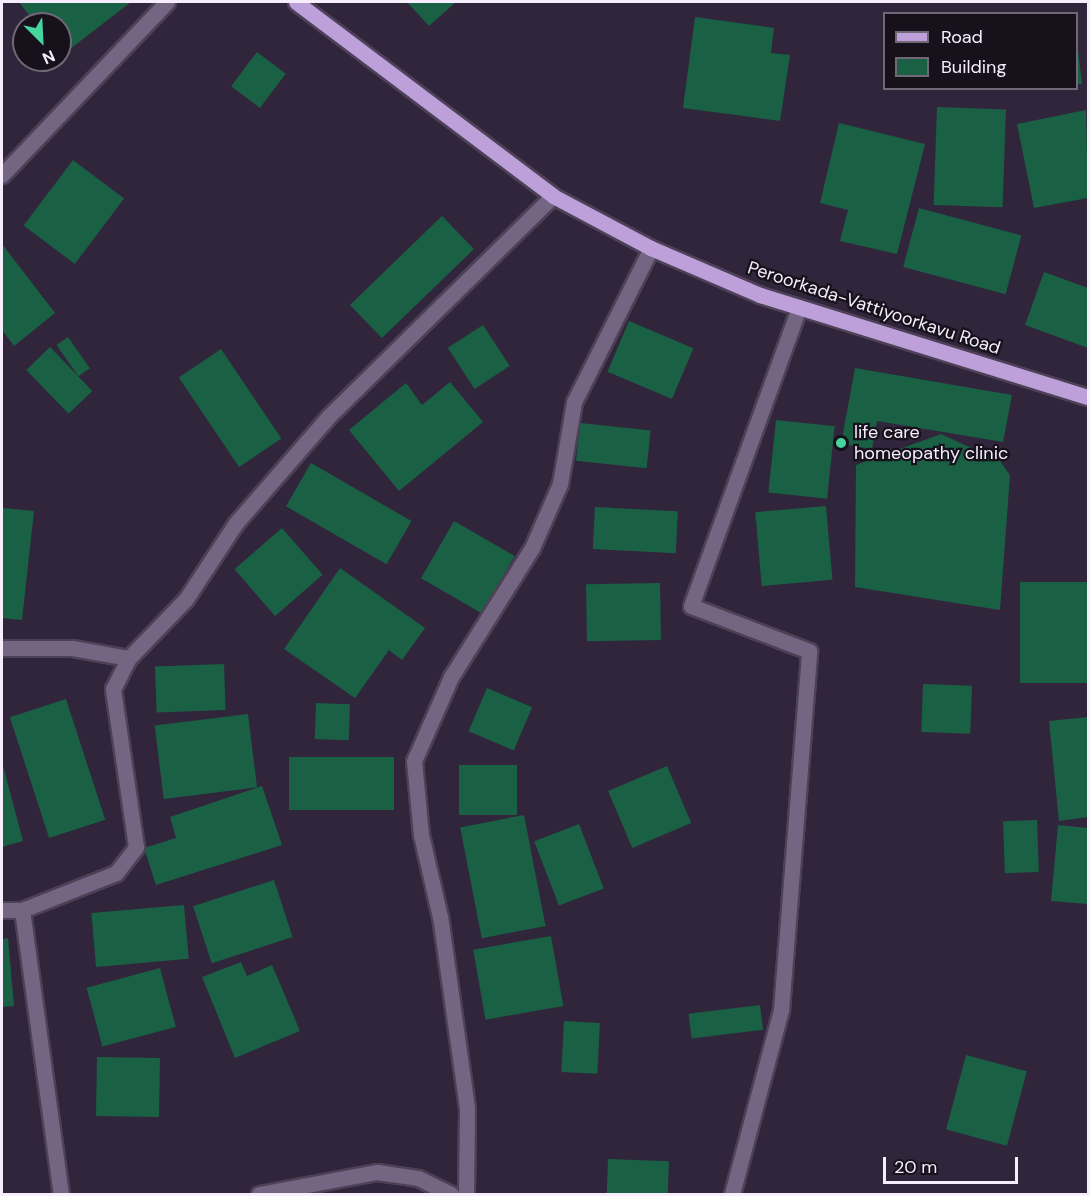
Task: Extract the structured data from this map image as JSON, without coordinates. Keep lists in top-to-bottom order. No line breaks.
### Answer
{"streets":{"main road":["Peroorkada-Vattiyoorkavu Road"]},"places":["life care homeopathy clinic"],"legend":["Road","Building"],"scale_bar":"20 m","north":"bottom right"}
